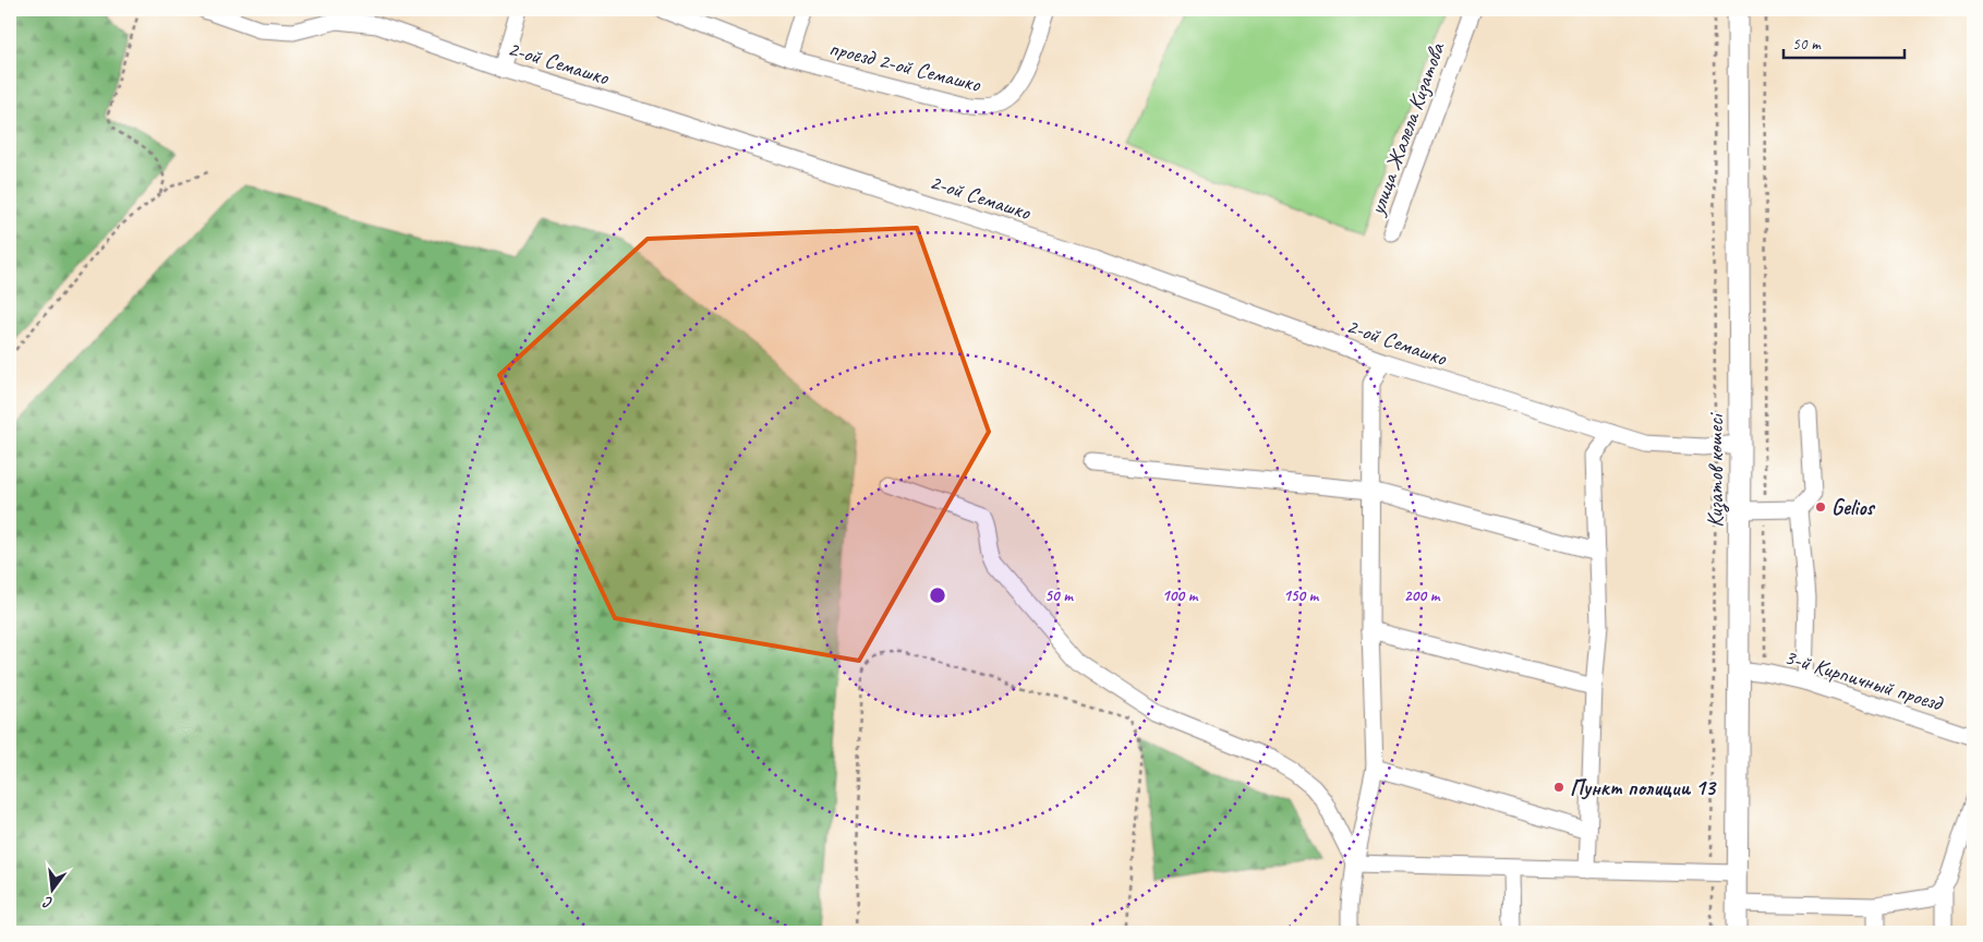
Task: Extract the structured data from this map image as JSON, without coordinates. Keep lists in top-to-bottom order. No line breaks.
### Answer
{"streets":{"main road":["Кизатов көшесі"],"street":["2-ой Семашко","проезд 2-ой Семашко","улица Жалела Кизатова","3-й Кирпичный проезд"]},"crossings":[["2-ой Семашко","Кизатов көшесі"],["Кизатов көшесі","3-й Кирпичный проезд"]],"places":["Gelios","Пункт полиции 13"],"scale_bar":"50 m","north":"bottom","rings":["50 m","100 m","150 m","200 m"]}
